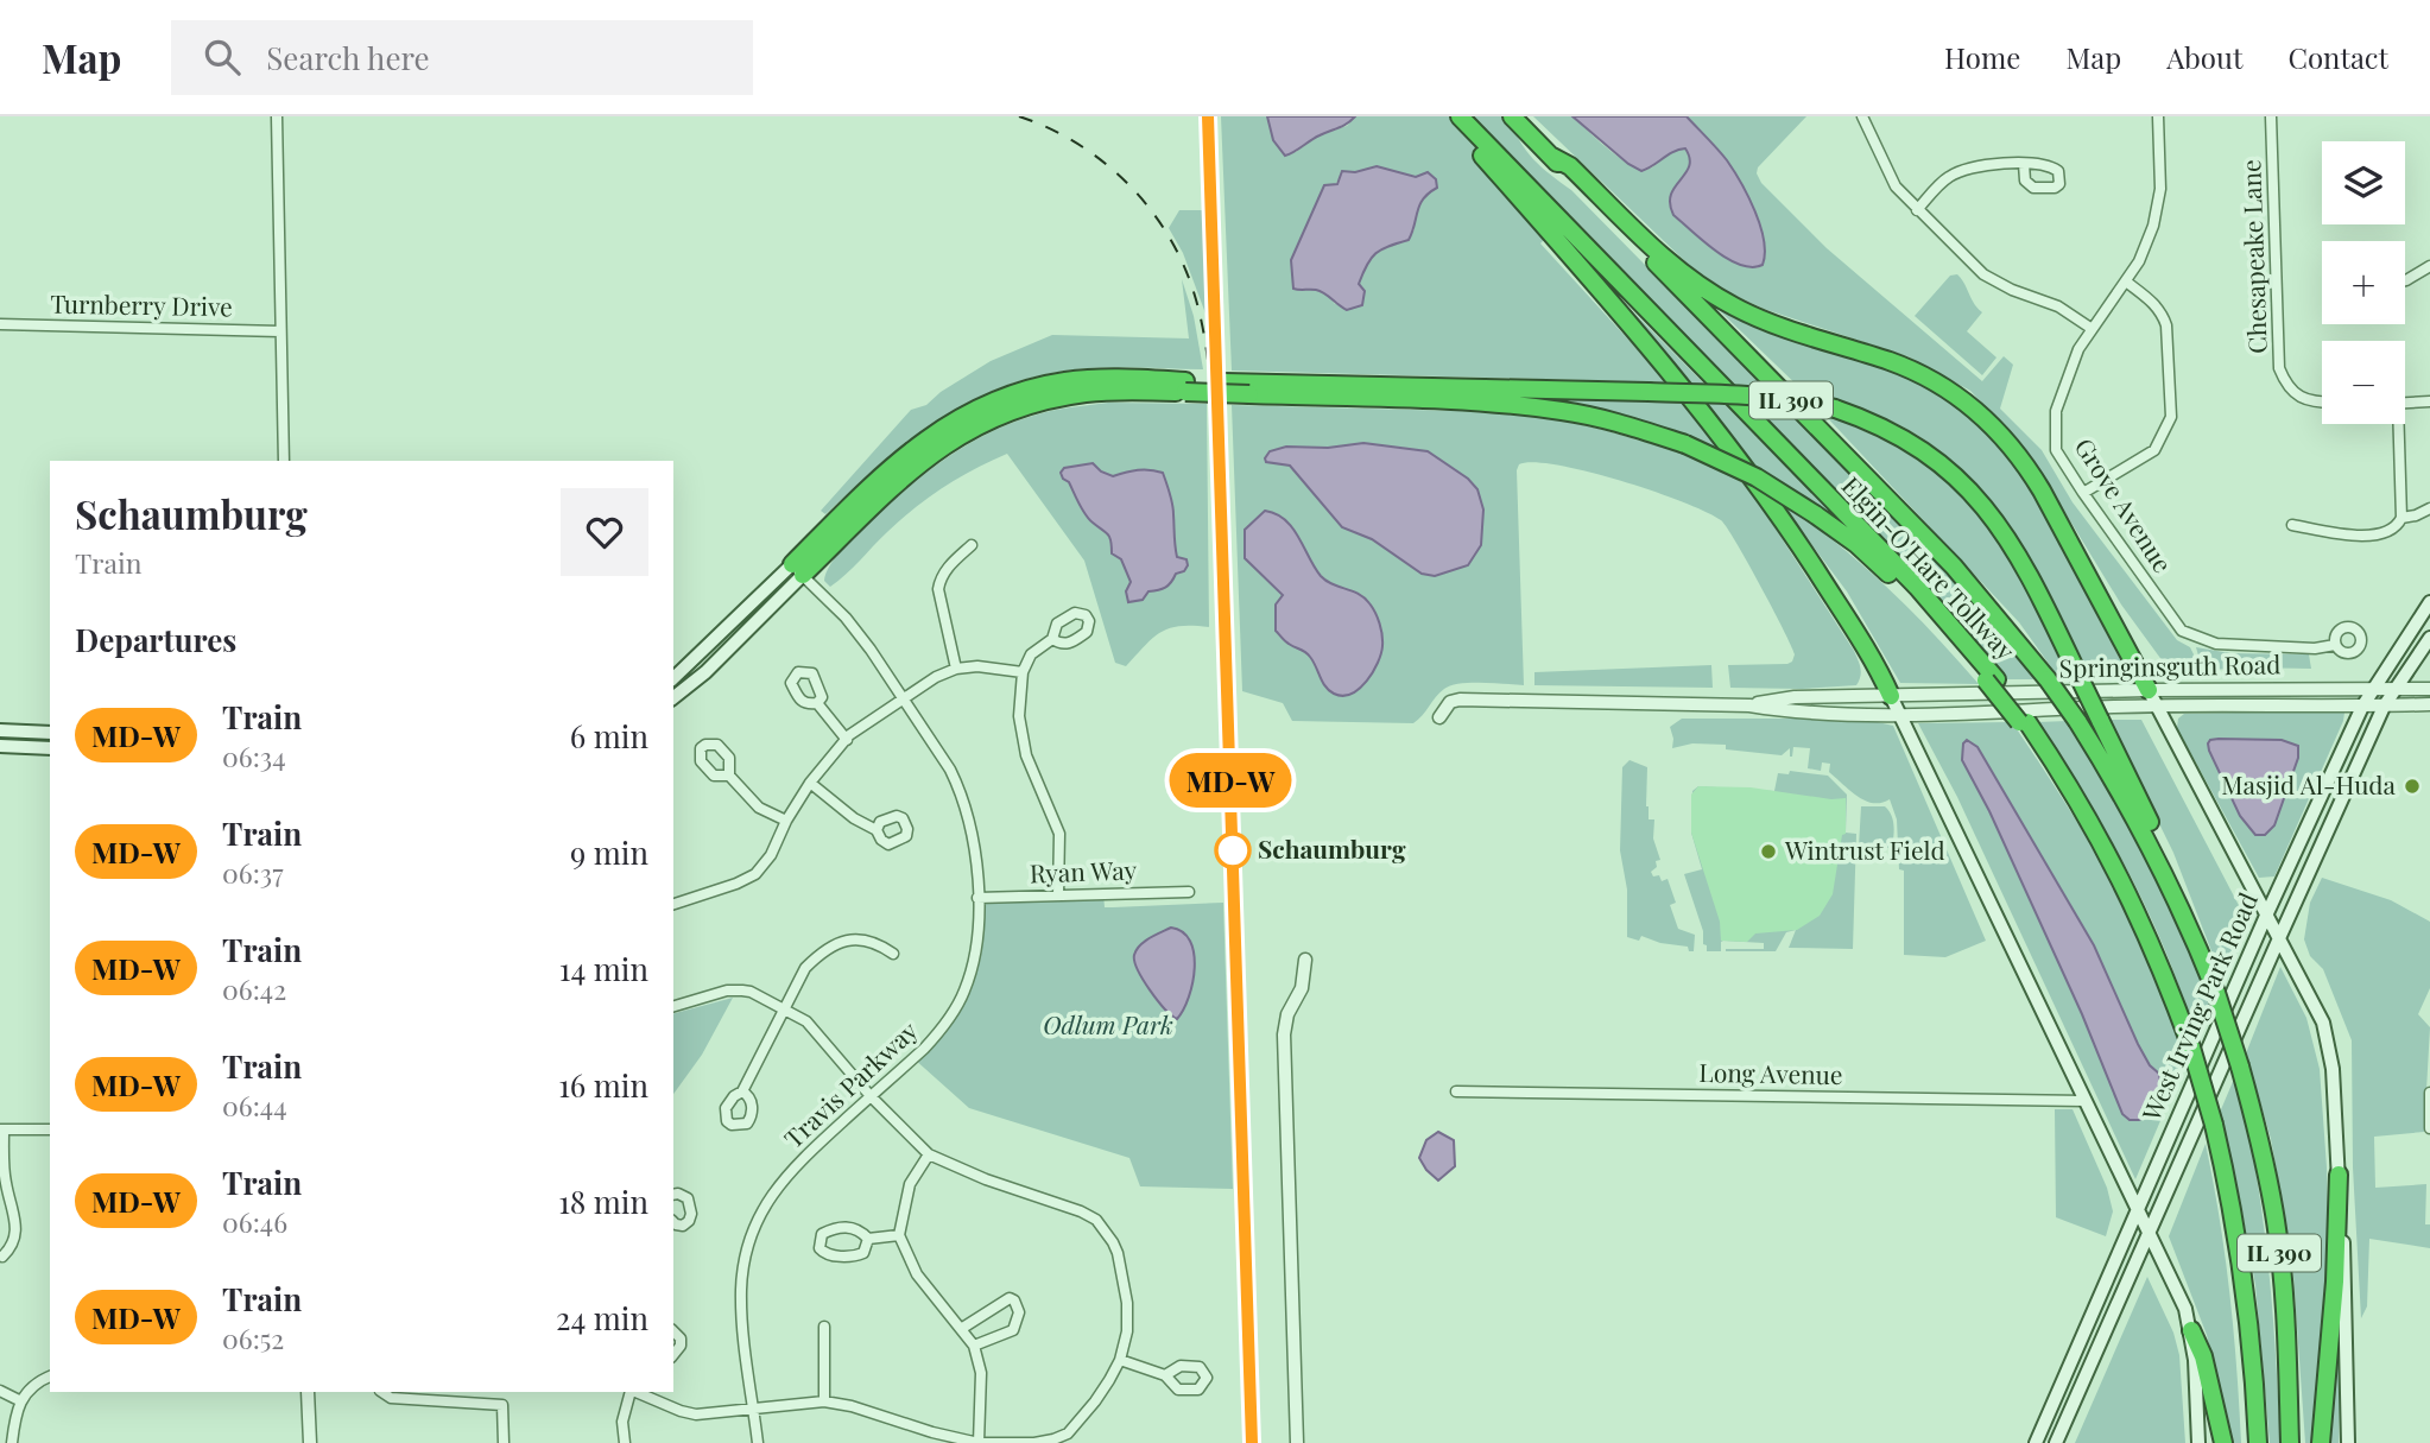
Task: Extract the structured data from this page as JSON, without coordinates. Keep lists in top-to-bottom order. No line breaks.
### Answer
{"streets":{"highway":["IL 390","Elgin-O'Hare Tollway"],"main road":["West Irving Park Road"],"street":["Chesapeake Lane","Turnberry Drive","Grove Avenue","Springinsguth Road","Ryan Way","Long Avenue","Travis Parkway"]},"crossings":[["Springinsguth Road","West Irving Park Road"],["Ryan Way","Travis Parkway"]],"parks":["Odlum Park"],"places":["Masjid Al-Huda","Schaumburg","Wintrust Field"],"page":{"header":"Map","search":"Search here","nav":["Home","Map","About","Contact"],"on_map":"MD-W","map_buttons":["+","−"],"heading":[["Schaumburg","Train"],"Departures"],"list":[{"mark":"MD-W","name":"Train","note":"06:34","value":"6 min"},{"mark":"MD-W","name":"Train","note":"06:37","value":"9 min"},{"mark":"MD-W","name":"Train","note":"06:42","value":"14 min"},{"mark":"MD-W","name":"Train","note":"06:44","value":"16 min"},{"mark":"MD-W","name":"Train","note":"06:46","value":"18 min"},{"mark":"MD-W","name":"Train","note":"06:52","value":"24 min"}]}}
